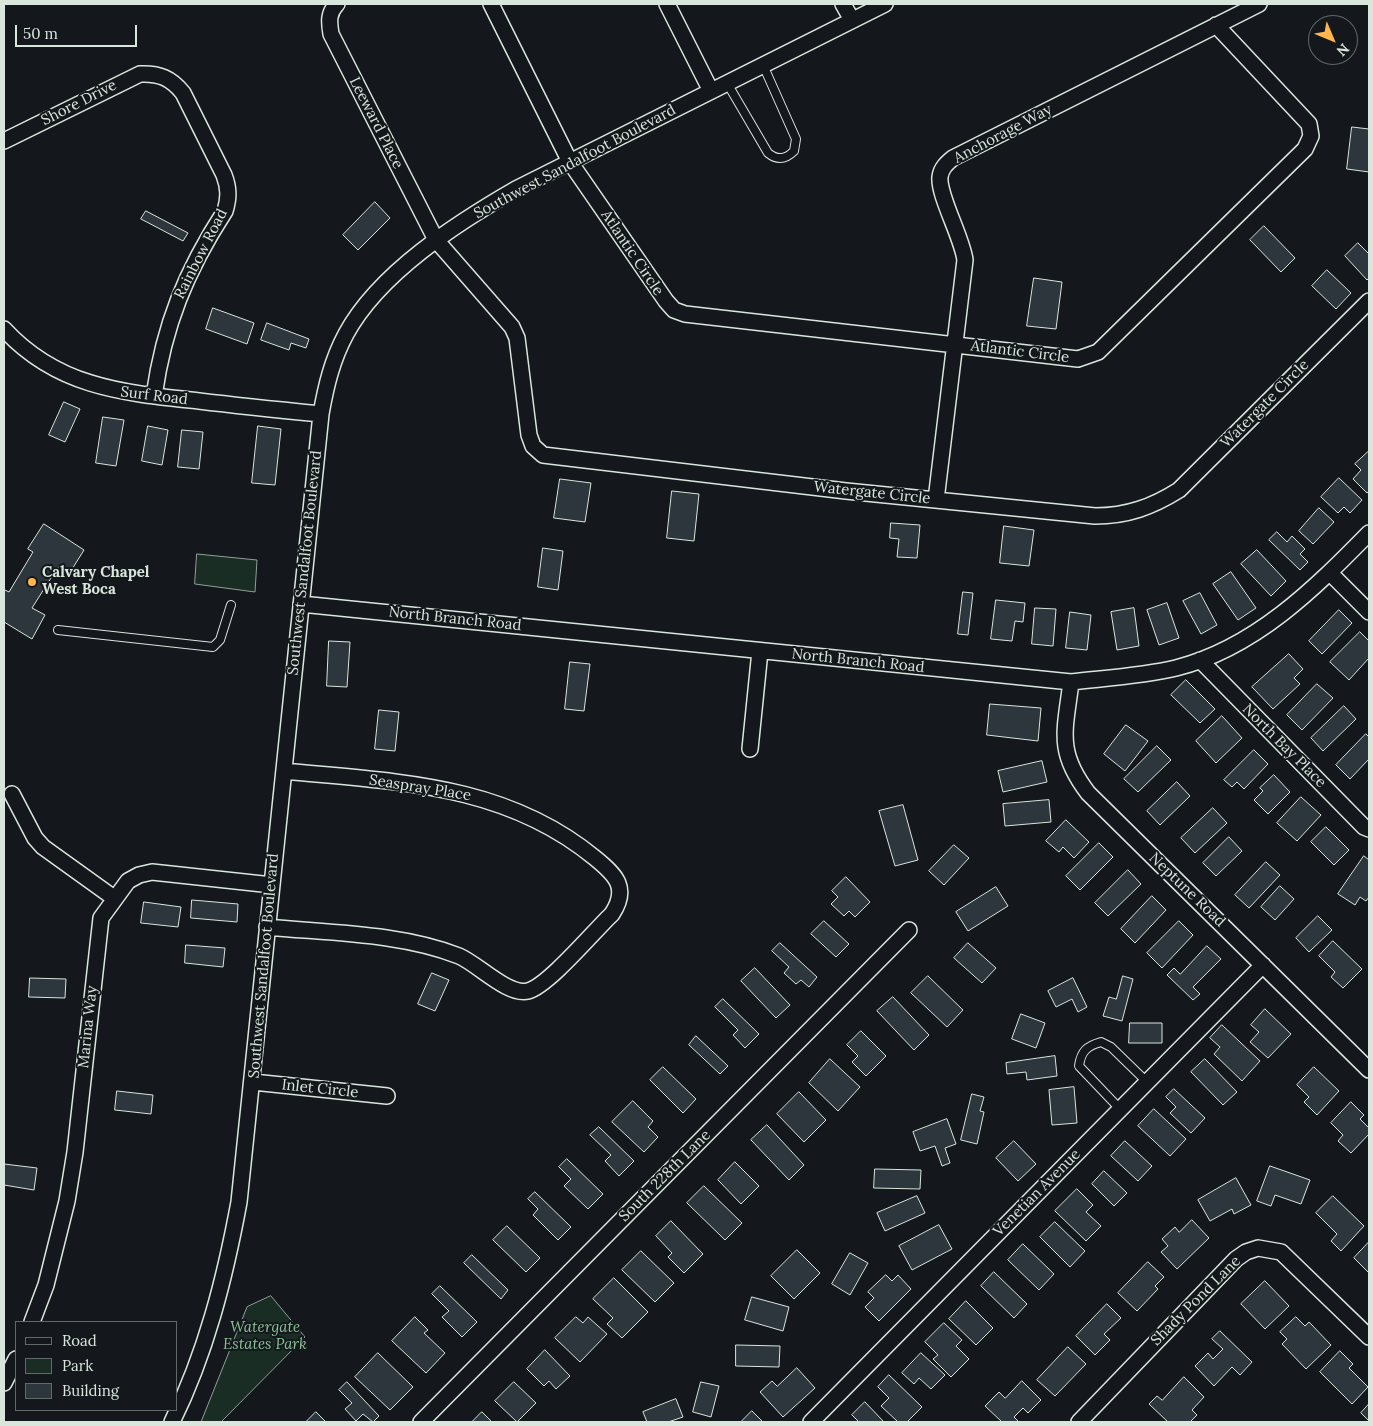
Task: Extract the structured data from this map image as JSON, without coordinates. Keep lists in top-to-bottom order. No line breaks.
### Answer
{"streets":{"street":["Shore Drive","Leeward Place","Anchorage Way","Southwest Sandalfoot Boulevard","Atlantic Circle","Rainbow Road","Surf Road","Watergate Circle","North Branch Road","North Bay Place","Seaspray Place","Neptune Road","Marina Way","Inlet Circle","South 228th Lane","Venetian Avenue","Shady Pond Lane"]},"crossings":[["Shore Drive","Rainbow Road"],["Leeward Place","Southwest Sandalfoot Boulevard"],["Leeward Place","Watergate Circle"],["Anchorage Way","Atlantic Circle"],["Anchorage Way","Watergate Circle"],["Southwest Sandalfoot Boulevard","Atlantic Circle"],["Southwest Sandalfoot Boulevard","Surf Road"],["Southwest Sandalfoot Boulevard","Watergate Circle"],["Southwest Sandalfoot Boulevard","North Branch Road"],["Southwest Sandalfoot Boulevard","Seaspray Place"],["Southwest Sandalfoot Boulevard","Marina Way"],["Southwest Sandalfoot Boulevard","Inlet Circle"],["Rainbow Road","Surf Road"],["North Branch Road","North Bay Place"],["North Branch Road","Neptune Road"],["Neptune Road","Venetian Avenue"]],"parks":["Watergate Estates Park"],"places":["Calvary Chapel West Boca"],"legend":["Road","Park","Building"],"scale_bar":"50 m","north":"bottom right"}
